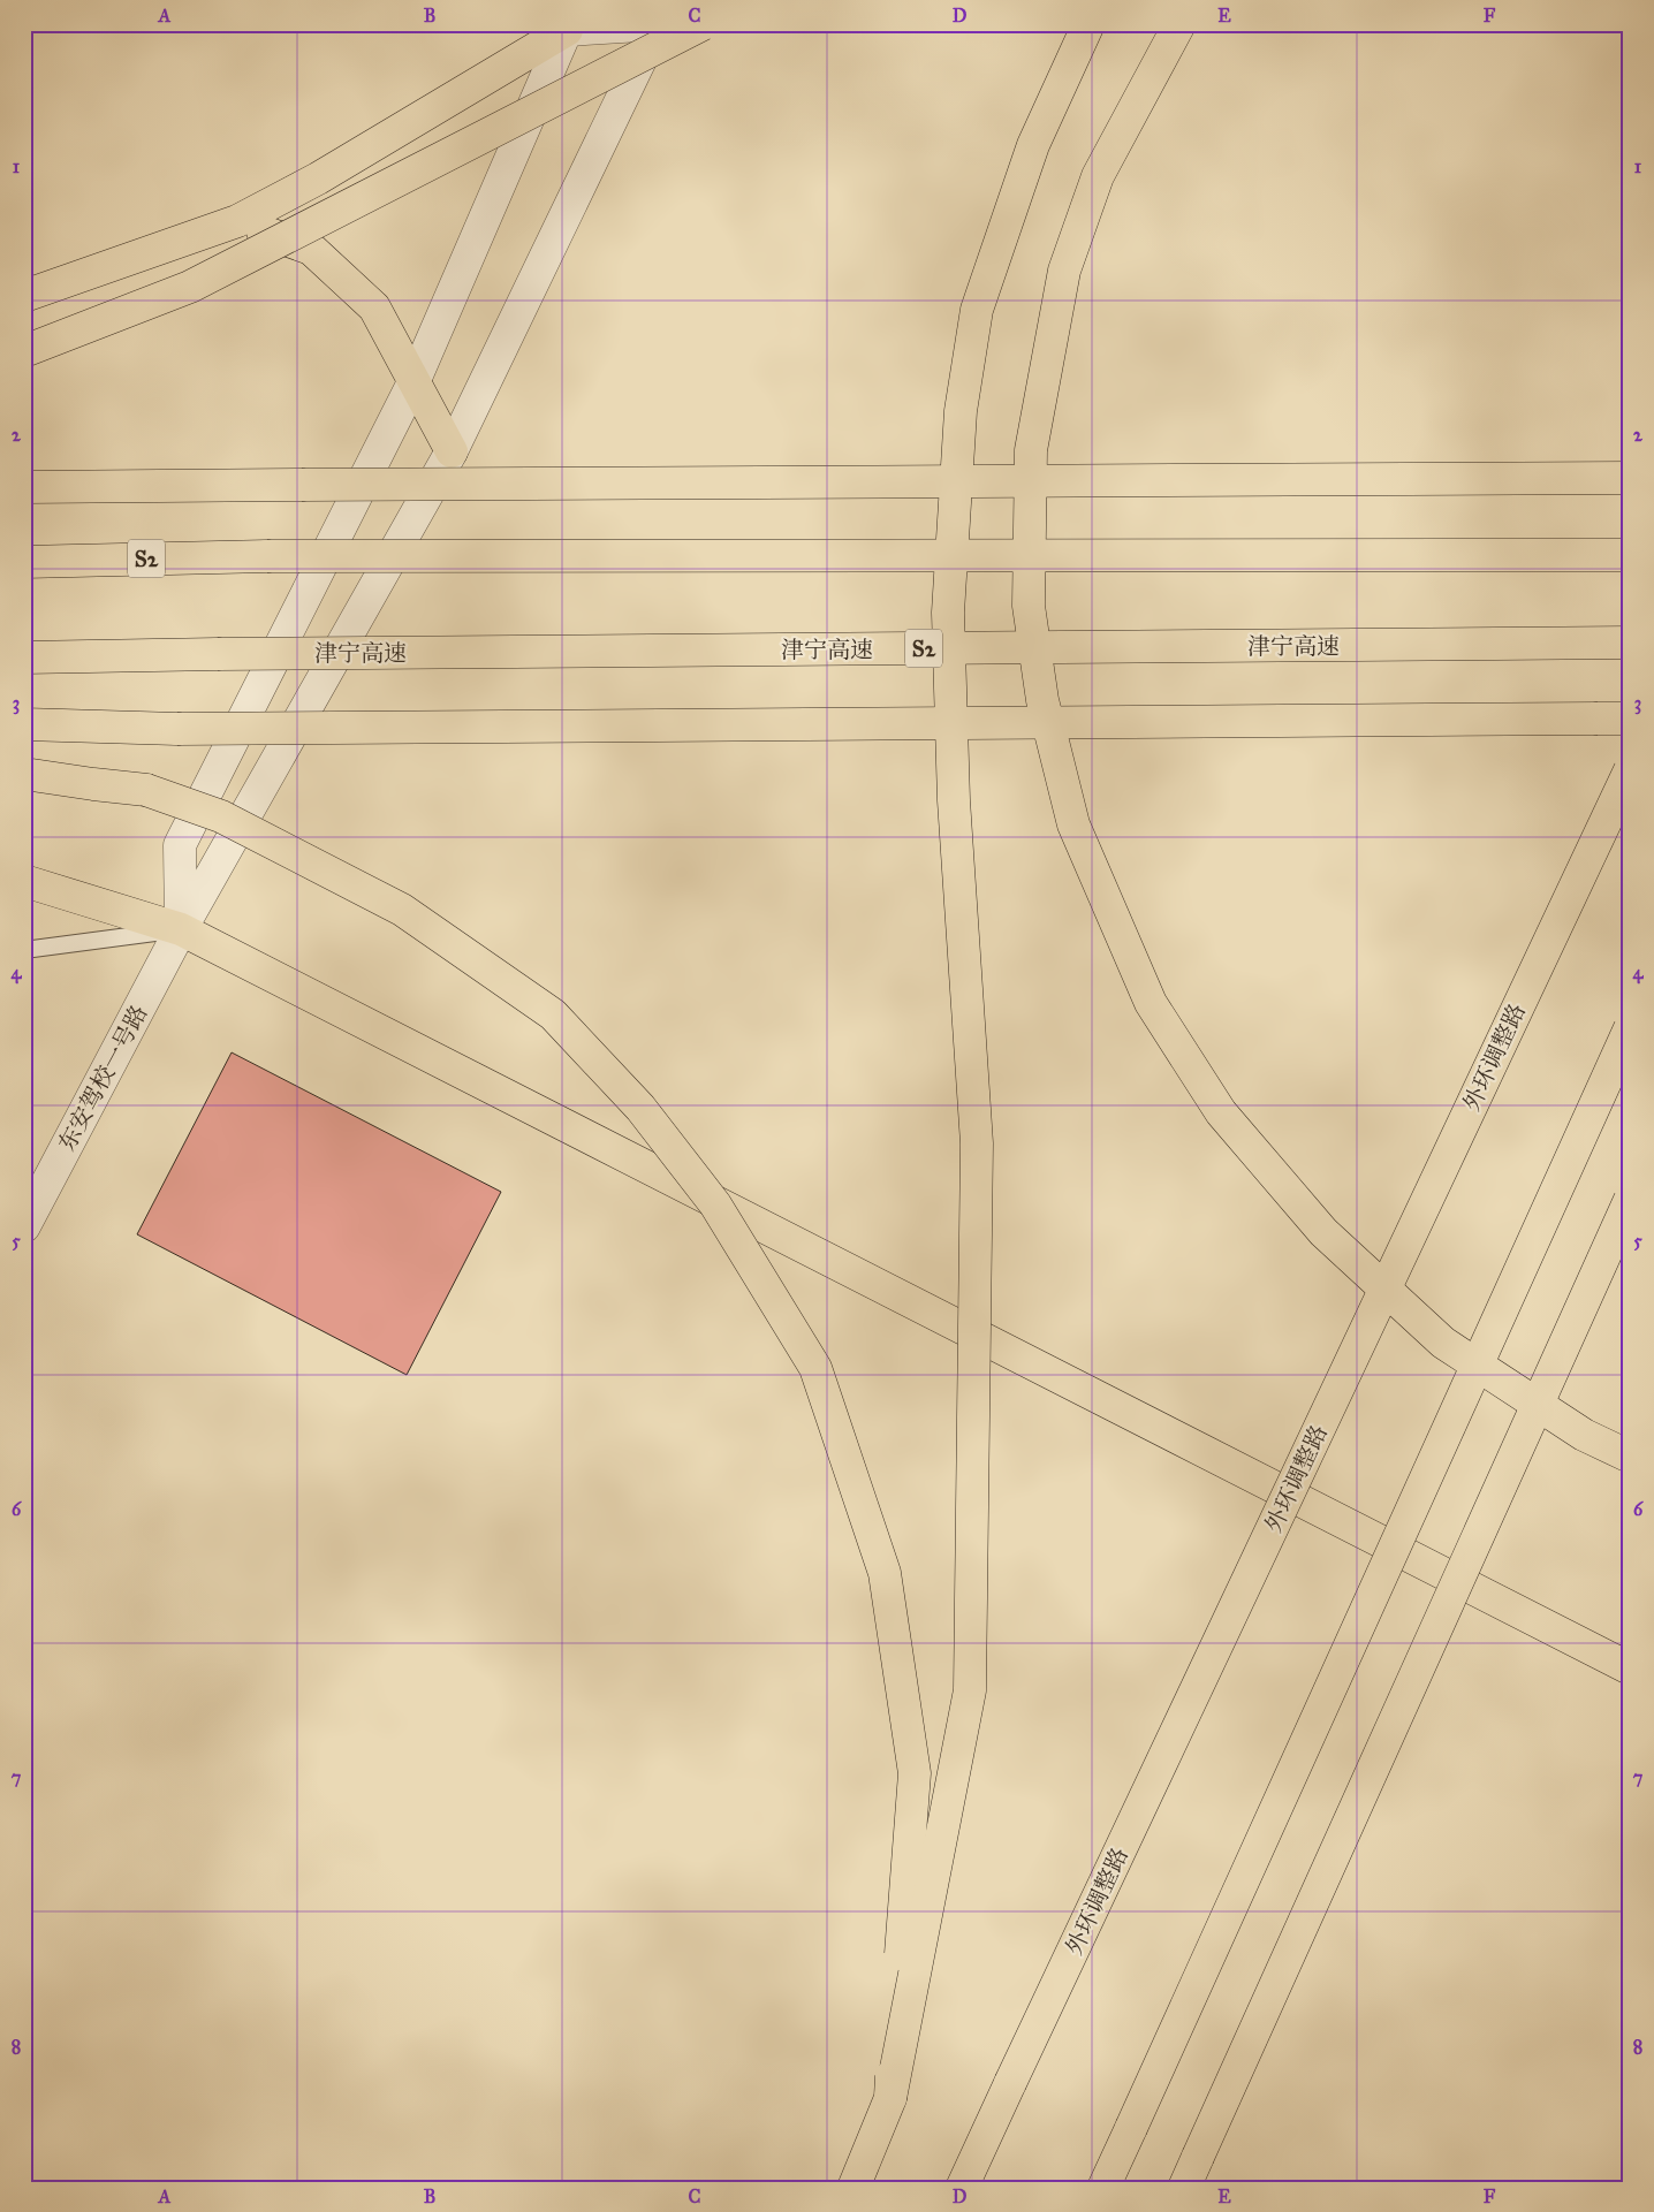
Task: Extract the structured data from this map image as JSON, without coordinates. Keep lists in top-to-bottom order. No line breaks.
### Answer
{"streets":{"highway":["S2","津宁高速","外环调整路"],"street":["东安驾校一号路"]},"grid":{"columns":["A","B","C","D","E","F"],"rows":["1","2","3","4","5","6","7","8"]}}
